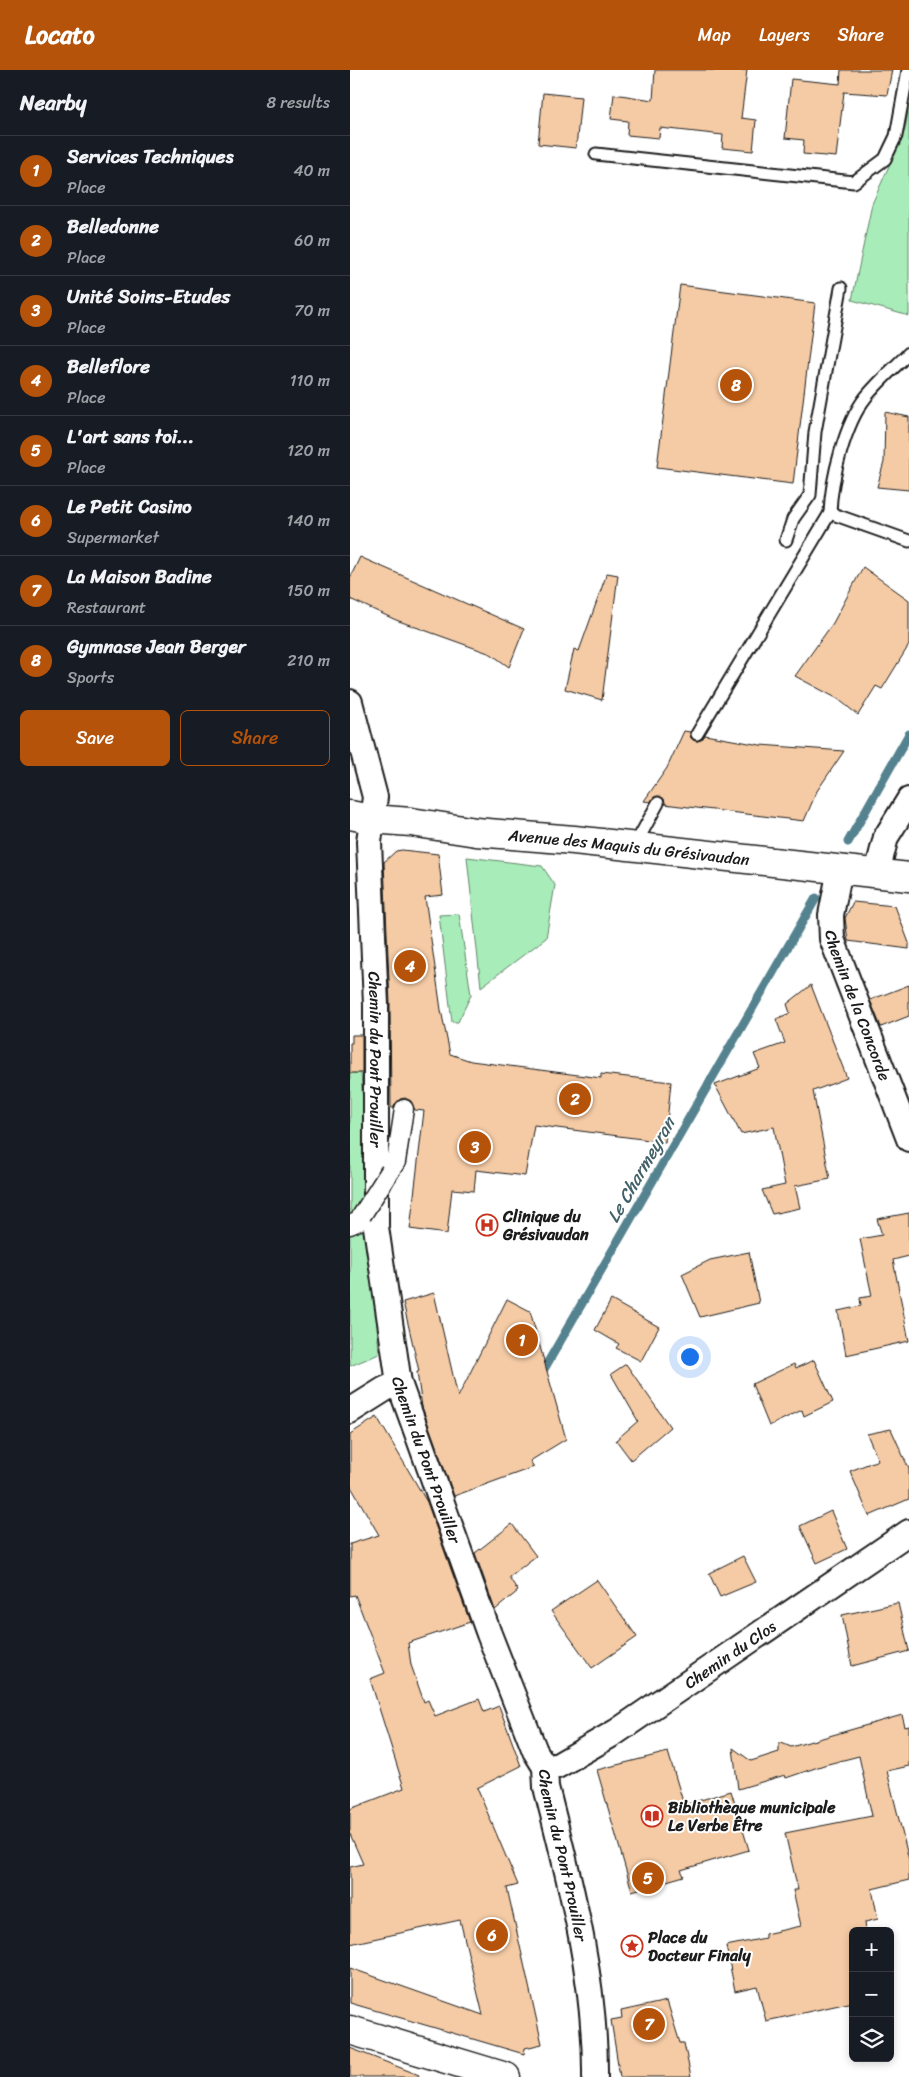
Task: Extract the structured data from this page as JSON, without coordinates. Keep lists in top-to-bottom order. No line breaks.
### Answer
{"streets":{"street":["Avenue des Maquis du Grésivaudan","Chemin de la Concorde","Chemin du Pont Prouiller","Chemin du Clos"]},"crossings":[["Avenue des Maquis du Grésivaudan","Chemin de la Concorde"],["Avenue des Maquis du Grésivaudan","Chemin du Pont Prouiller"],["Chemin du Pont Prouiller","Chemin du Clos"]],"water":["Le Charmeyran"],"places":{"hospital":["Clinique du Grésivaudan"],"library":["Bibliothèque municipale Le Verbe Être"],"place":["Place du Docteur Finaly"]},"page":{"header":"Locato","nav":["Map","Layers","Share"],"heading":["Nearby","8 results"],"list":[{"mark":"1","name":"Services Techniques","note":"Place","value":"40 m"},{"mark":"2","name":"Belledonne","note":"Place","value":"60 m"},{"mark":"3","name":"Unité Soins-Etudes","note":"Place","value":"70 m"},{"mark":"4","name":"Belleflore","note":"Place","value":"110 m"},{"mark":"5","name":"L'art sans toi...","note":"Place","value":"120 m"},{"mark":"6","name":"Le Petit Casino","note":"Supermarket","value":"140 m"},{"mark":"7","name":"La Maison Badine","note":"Restaurant","value":"150 m"},{"mark":"8","name":"Gymnase Jean Berger","note":"Sports","value":"210 m"}],"pins":["8","4","2","3","1","5","6","7"],"buttons":["Save","Share"],"map_buttons":["+","−"]}}
